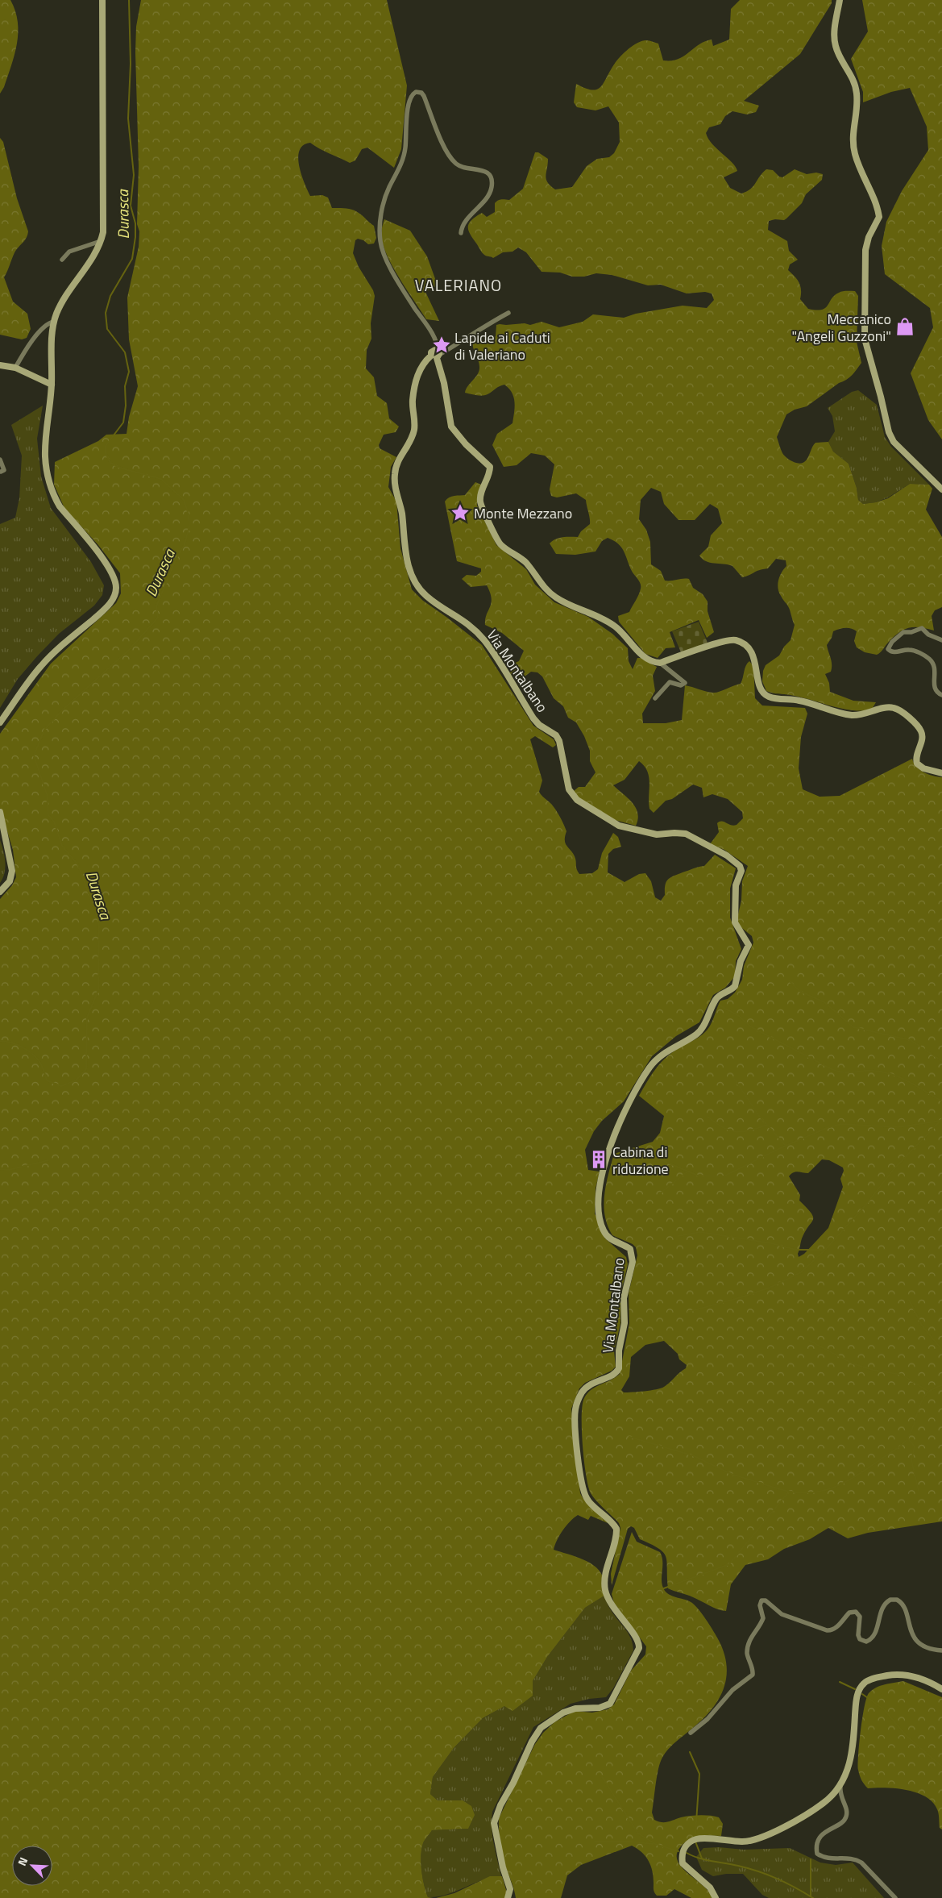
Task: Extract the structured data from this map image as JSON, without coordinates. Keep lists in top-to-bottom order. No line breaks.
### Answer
{"streets":{"street":["Via Montalbano"]},"districts":["VALERIANO"],"water":["Durasca"],"places":{"shop":["Meccanico \"Angeli Guzzoni\""],"place":["Lapide ai Caduti di Valeriano","Monte Mezzano"],"building":["Cabina di riduzione"]},"north":"top left"}
